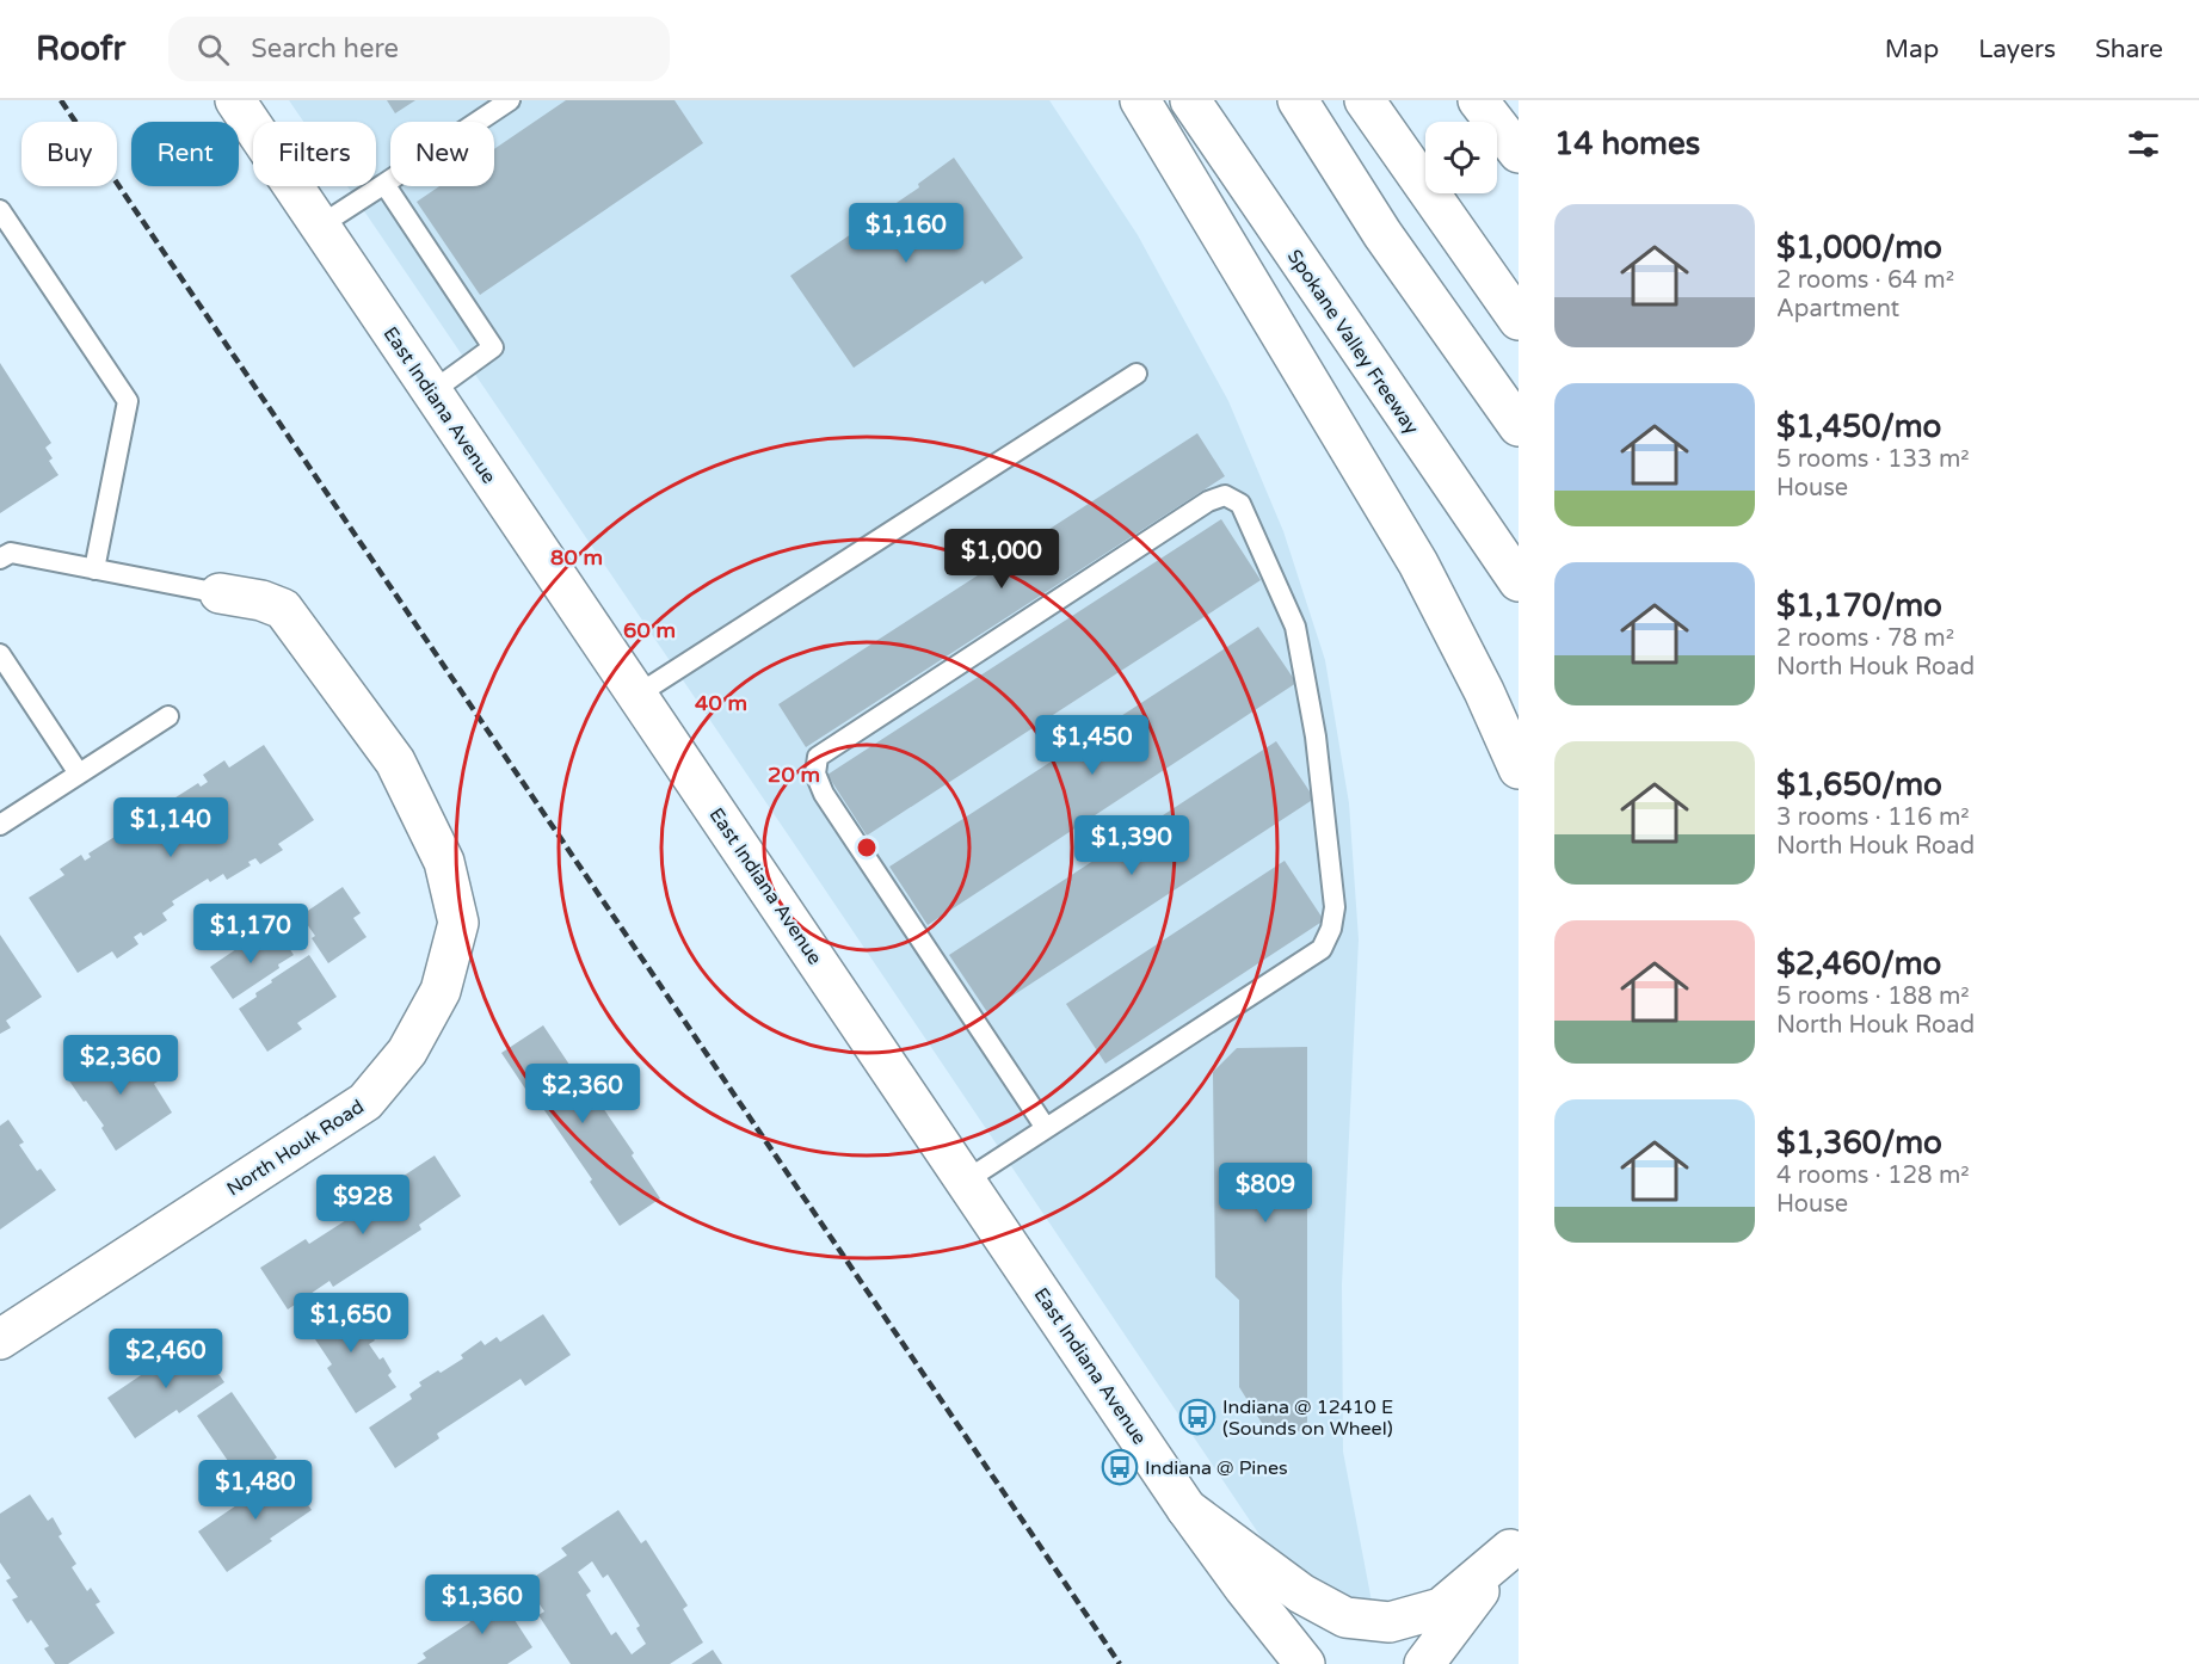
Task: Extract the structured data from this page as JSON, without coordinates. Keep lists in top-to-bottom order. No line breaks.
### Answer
{"streets":{"main road":["Spokane Valley Freeway","East Indiana Avenue","North Houk Road"]},"places":{"bus stop":["Indiana @ 12410 E (Sounds on Wheel)","Indiana @ Pines"]},"page":{"header":"Roofr","search":"Search here","nav":["Map","Layers","Share"],"heading":"14 homes","chip":["Buy","Rent","Filters","New"],"list":[{"name":"$1,000/mo","note":"2 rooms · 64 m² · Apartment"},{"name":"$1,450/mo","note":"5 rooms · 133 m² · House"},{"name":"$1,170/mo","note":"2 rooms · 78 m² · North Houk Road"},{"name":"$1,650/mo","note":"3 rooms · 116 m² · North Houk Road"},{"name":"$2,460/mo","note":"5 rooms · 188 m² · North Houk Road"},{"name":"$1,360/mo","note":"4 rooms · 128 m² · House"}],"price":["$1,160","$1,000","$1,450","$1,140","$1,390","$1,170","$2,360","$2,360","$809","$928","$1,650","$2,460","$1,480","$1,360"]},"rings":["80 m","60 m","40 m","20 m"]}
